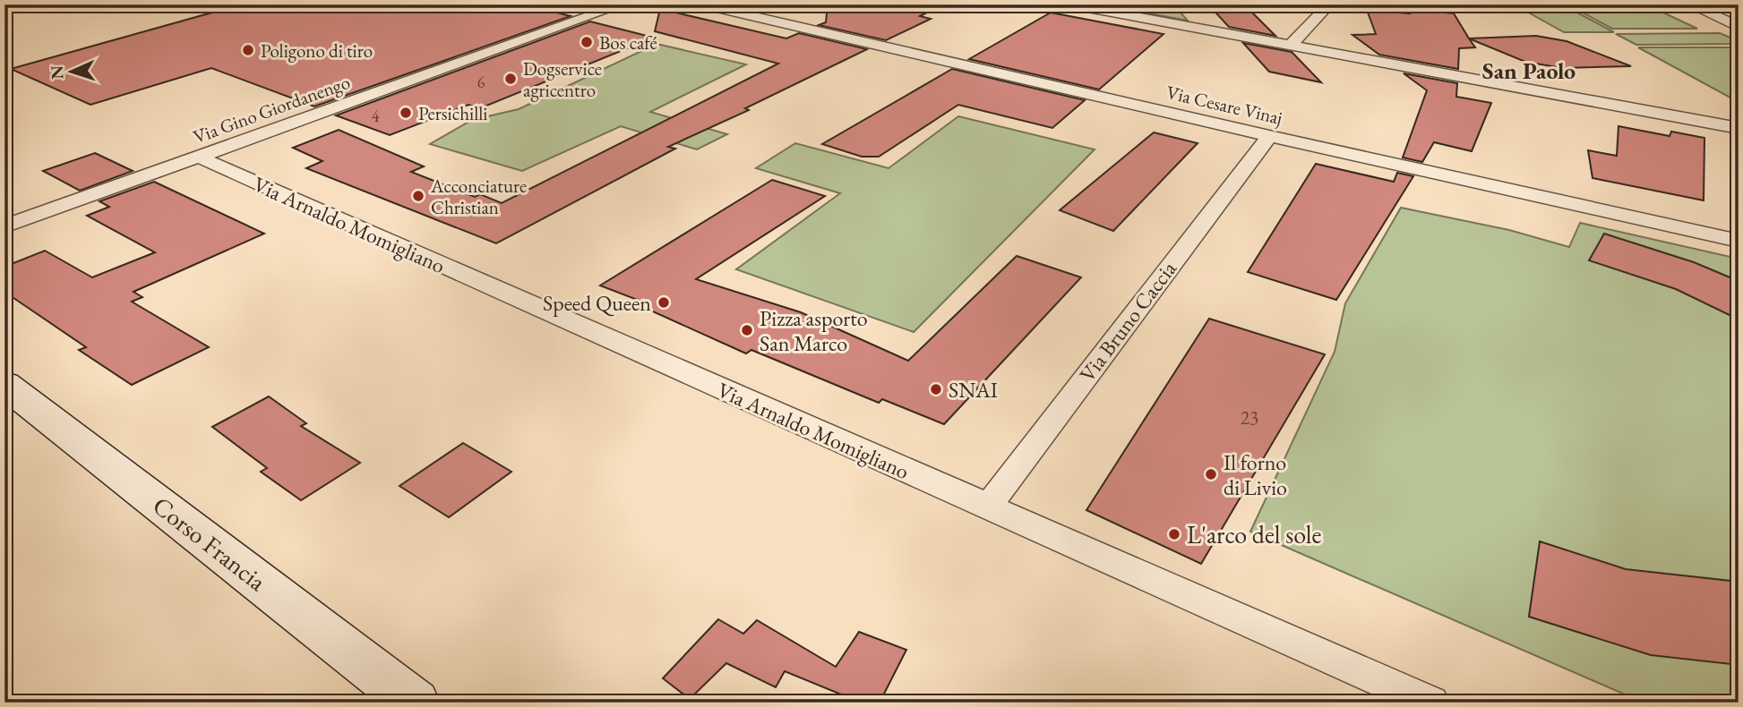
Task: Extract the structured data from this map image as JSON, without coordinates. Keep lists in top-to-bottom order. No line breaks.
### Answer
{"streets":{"main road":["Corso Francia"],"street":["Via Cesare Vinaj","Via Gino Giordanengo","Via Arnaldo Momigliano","Via Bruno Caccia"]},"crossings":[["Via Cesare Vinaj","Via Bruno Caccia"],["Via Gino Giordanengo","Via Arnaldo Momigliano"],["Via Arnaldo Momigliano","Via Bruno Caccia"]],"districts":["San Paolo"],"places":["Bos café","Poligono di tiro","Dogservice agricentro","Persichilli","Acconciature Christian","Speed Queen","Pizza asporto San Marco","SNAI","Il forno di Livio","L'arco del sole"],"house_numbers":["6","4","23"],"north":"left"}
